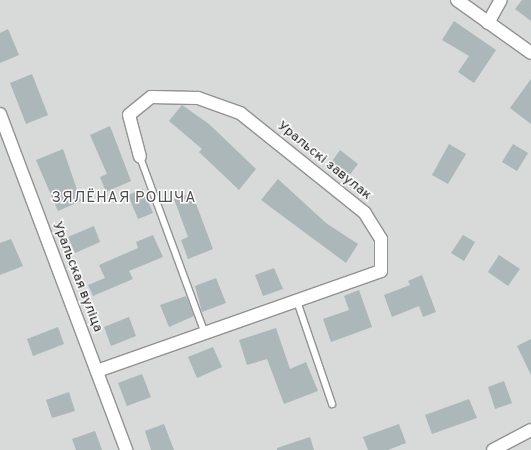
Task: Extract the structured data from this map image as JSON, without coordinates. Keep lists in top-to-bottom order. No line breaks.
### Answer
{"streets":{"street":["Уральскі завулак","Уральская вуліца"]},"crossings":[["Уральскі завулак","Уральская вуліца"]],"districts":["ЗЯЛЁНАЯ РОШЧА"]}
